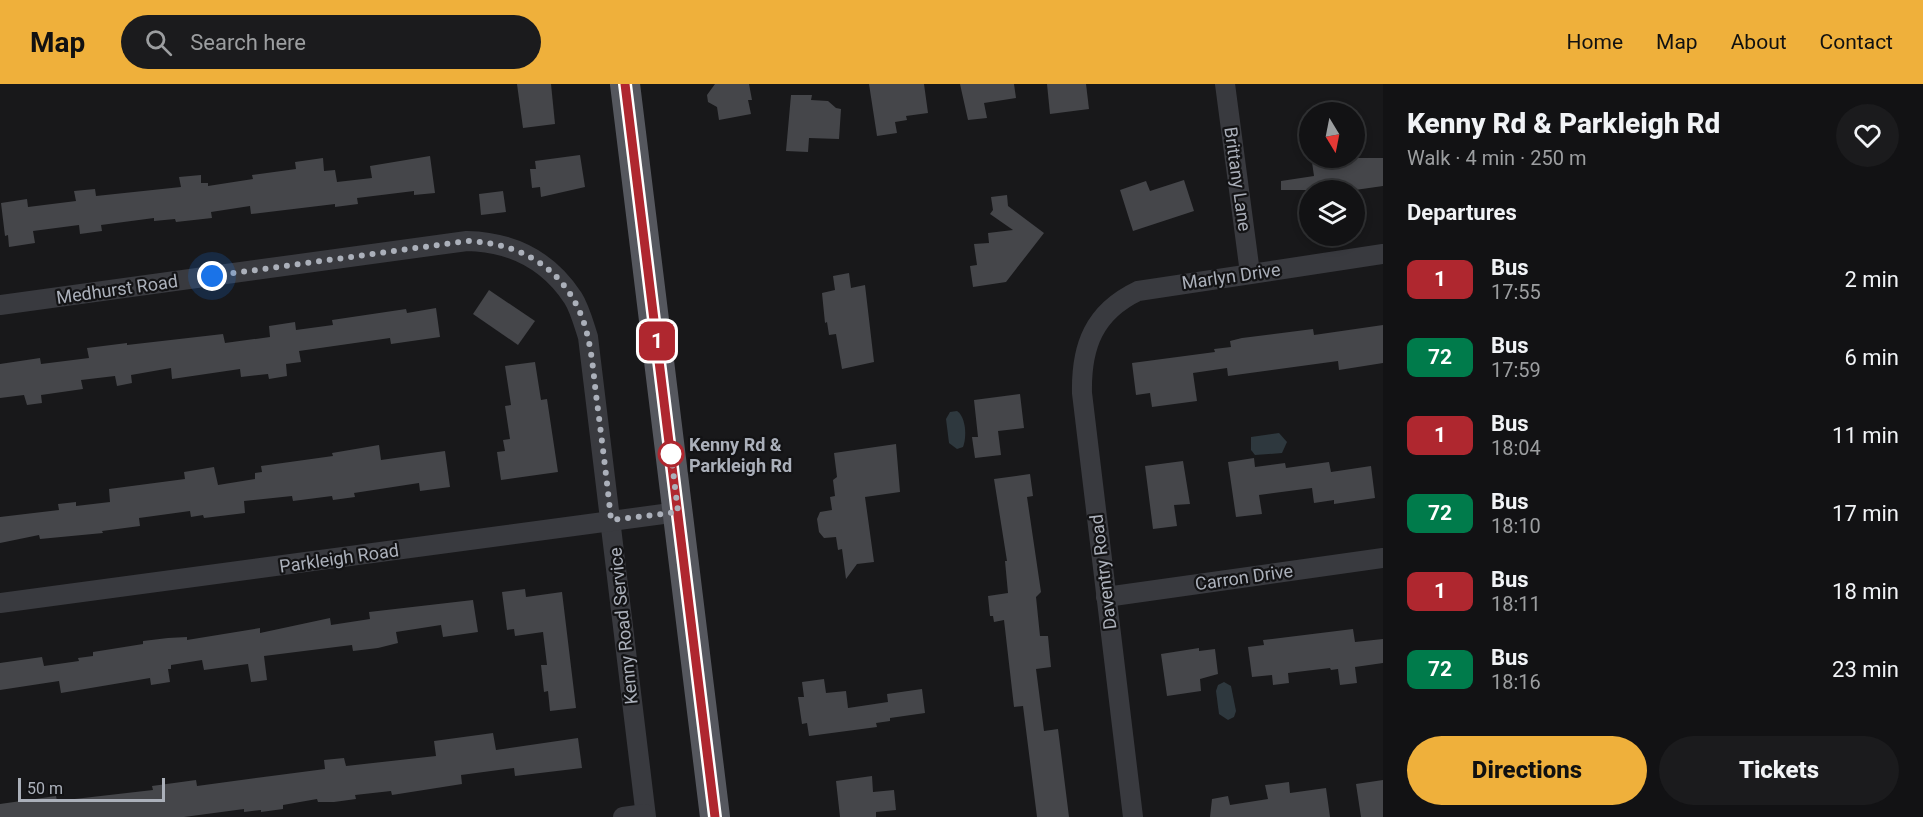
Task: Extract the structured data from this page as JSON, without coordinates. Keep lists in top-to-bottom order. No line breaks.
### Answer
{"streets":{"street":["Brittany Lane","Marlyn Drive","Medhurst Road","Parkleigh Road","Daventry Road","Carron Drive","Kenny Road Service"]},"crossings":[["Brittany Lane","Marlyn Drive"],["Marlyn Drive","Daventry Road"],["Medhurst Road","Kenny Road Service"],["Parkleigh Road","Kenny Road Service"],["Daventry Road","Carron Drive"]],"places":["Kenny Rd & Parkleigh Rd"],"lines":["bus line 1"],"scale_bar":"50 m","north":"bottom","page":{"header":"Map","search":"Search here","nav":["Home","Map","About","Contact"],"on_map":"1","heading":[["Kenny Rd & Parkleigh Rd","Walk · 4 min · 250 m"],"Departures"],"list":[{"mark":"1","name":"Bus","note":"17:55","value":"2 min"},{"mark":"72","name":"Bus","note":"17:59","value":"6 min"},{"mark":"1","name":"Bus","note":"18:04","value":"11 min"},{"mark":"72","name":"Bus","note":"18:10","value":"17 min"},{"mark":"1","name":"Bus","note":"18:11","value":"18 min"},{"mark":"72","name":"Bus","note":"18:16","value":"23 min"}],"buttons":["Directions","Tickets"],"scale":"50 m"}}
